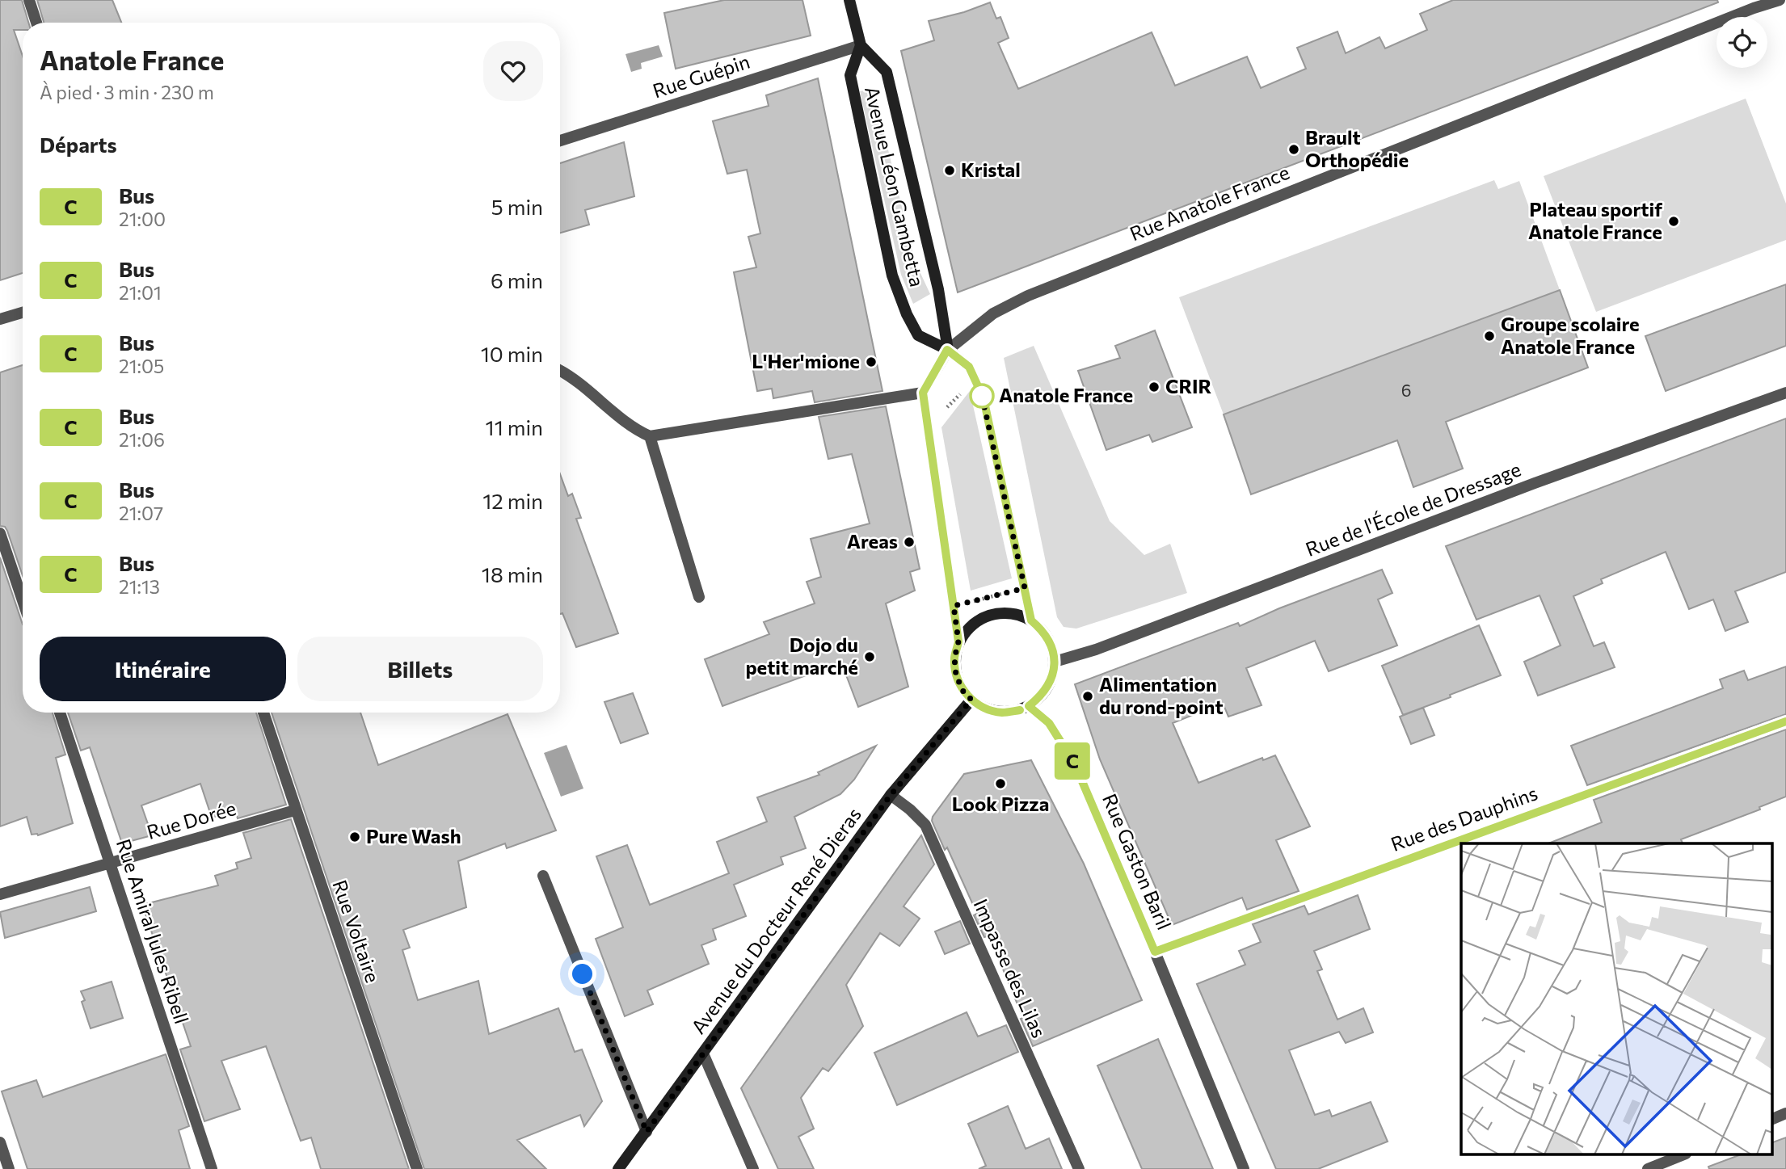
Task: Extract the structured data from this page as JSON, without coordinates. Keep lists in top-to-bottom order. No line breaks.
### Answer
{"streets":{"main road":["Avenue Léon Gambetta","Avenue du Docteur René Dieras"],"street":["Rue Guépin","Rue Anatole France","Rue de l'École de Dressage","Rue des Dauphins","Rue Dorée","Rue Gaston Baril","Rue Amiral Jules Ribell","Rue Voltaire","Impasse des Lilas"]},"crossings":[["Rue Guépin","Avenue Léon Gambetta"],["Avenue Léon Gambetta","Rue Anatole France"],["Avenue Léon Gambetta","Rue de l'École de Dressage"],["Avenue Léon Gambetta","Rue Gaston Baril"],["Avenue Léon Gambetta","Avenue du Docteur René Dieras"],["Rue de l'École de Dressage","Rue Gaston Baril"],["Rue de l'École de Dressage","Avenue du Docteur René Dieras"],["Rue des Dauphins","Rue Gaston Baril"],["Rue Dorée","Rue Amiral Jules Ribell"],["Rue Dorée","Rue Voltaire"],["Rue Gaston Baril","Avenue du Docteur René Dieras"],["Avenue du Docteur René Dieras","Impasse des Lilas"]],"places":["Brault Orthopédie","Kristal","Plateau sportif Anatole France","Groupe scolaire Anatole France","L'Her'mione","CRIR","Anatole France","Areas","Dojo du petit marché","Alimentation du rond-point","Look Pizza","Pure Wash"],"lines":["bus line C"],"house_numbers":["6"],"page":{"on_map":"C","heading":[["Anatole France","À pied · 3 min · 230 m"],"Départs"],"list":[{"mark":"C","name":"Bus","note":"21:00","value":"5 min"},{"mark":"C","name":"Bus","note":"21:01","value":"6 min"},{"mark":"C","name":"Bus","note":"21:05","value":"10 min"},{"mark":"C","name":"Bus","note":"21:06","value":"11 min"},{"mark":"C","name":"Bus","note":"21:07","value":"12 min"},{"mark":"C","name":"Bus","note":"21:13","value":"18 min"}],"buttons":["Itinéraire","Billets"]}}
